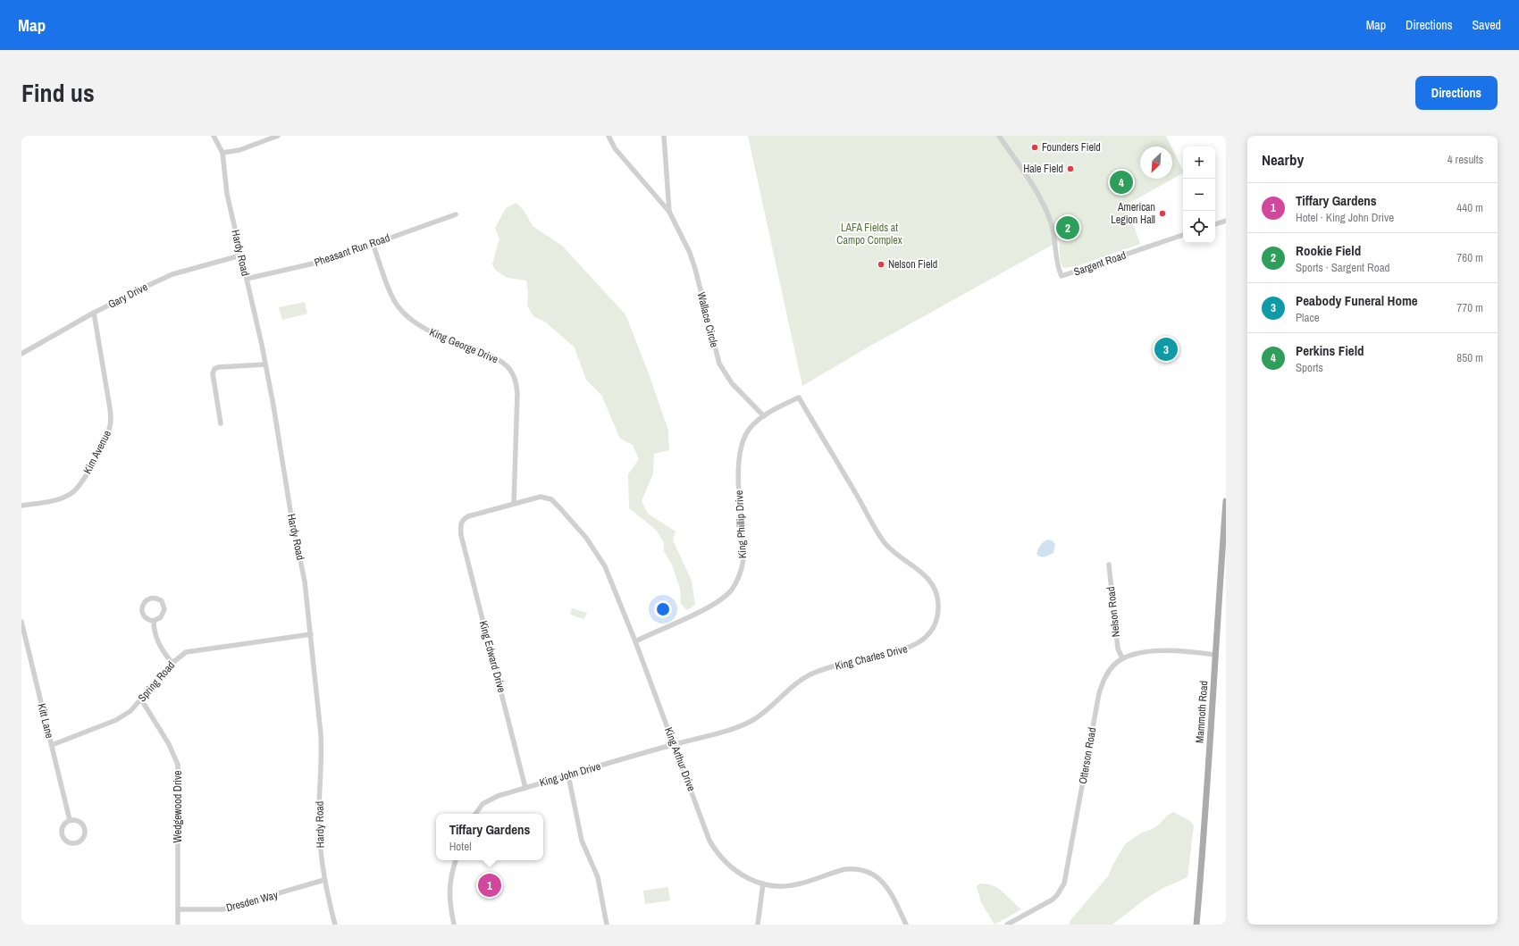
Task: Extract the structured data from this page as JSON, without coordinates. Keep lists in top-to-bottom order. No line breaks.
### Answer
{"streets":{"main road":["Mammoth Road"],"street":["Pheasant Run Road","Hardy Road","Sargent Road","Gary Drive","Wallace Circle","King George Drive","Kim Avenue","King Phillip Drive","Nelson Road","King Edward Drive","King Charles Drive","Spring Road","Kitt Lane","Otterson Road","King Arthur Drive","King John Drive","Wedgewood Drive","Dresden Way"]},"crossings":[["Pheasant Run Road","Hardy Road"],["Pheasant Run Road","King George Drive"],["Hardy Road","Gary Drive"],["Hardy Road","Spring Road"],["Hardy Road","Dresden Way"],["Gary Drive","Kim Avenue"],["Wallace Circle","King Phillip Drive"],["King George Drive","King Arthur Drive"],["King Phillip Drive","King Charles Drive"],["King Phillip Drive","King Arthur Drive"],["Nelson Road","Otterson Road"],["King Edward Drive","King Arthur Drive"],["King Edward Drive","King John Drive"],["King Charles Drive","King Arthur Drive"],["King Charles Drive","King John Drive"],["Spring Road","Kitt Lane"],["Spring Road","Wedgewood Drive"],["Mammoth Road","Otterson Road"],["King Arthur Drive","King John Drive"],["Wedgewood Drive","Dresden Way"]],"parks":["LAFA Fields at Campo Complex"],"places":["Founders Field","Hale Field","American Legion Hall","Nelson Field"],"north":"bottom left","page":{"header":"Map","nav":["Map","Directions","Saved"],"title":"Find us","buttons":"Directions","heading":["Nearby","4 results"],"map_buttons":["+","−"],"pins":["4","2","3","1"],"list":[{"mark":"1","name":"Tiffary Gardens","note":"Hotel · King John Drive","value":"440 m"},{"mark":"2","name":"Rookie Field","note":"Sports · Sargent Road","value":"760 m"},{"mark":"3","name":"Peabody Funeral Home","note":"Place","value":"770 m"},{"mark":"4","name":"Perkins Field","note":"Sports","value":"850 m"}],"popup":["Tiffary Gardens","Hotel"]}}
